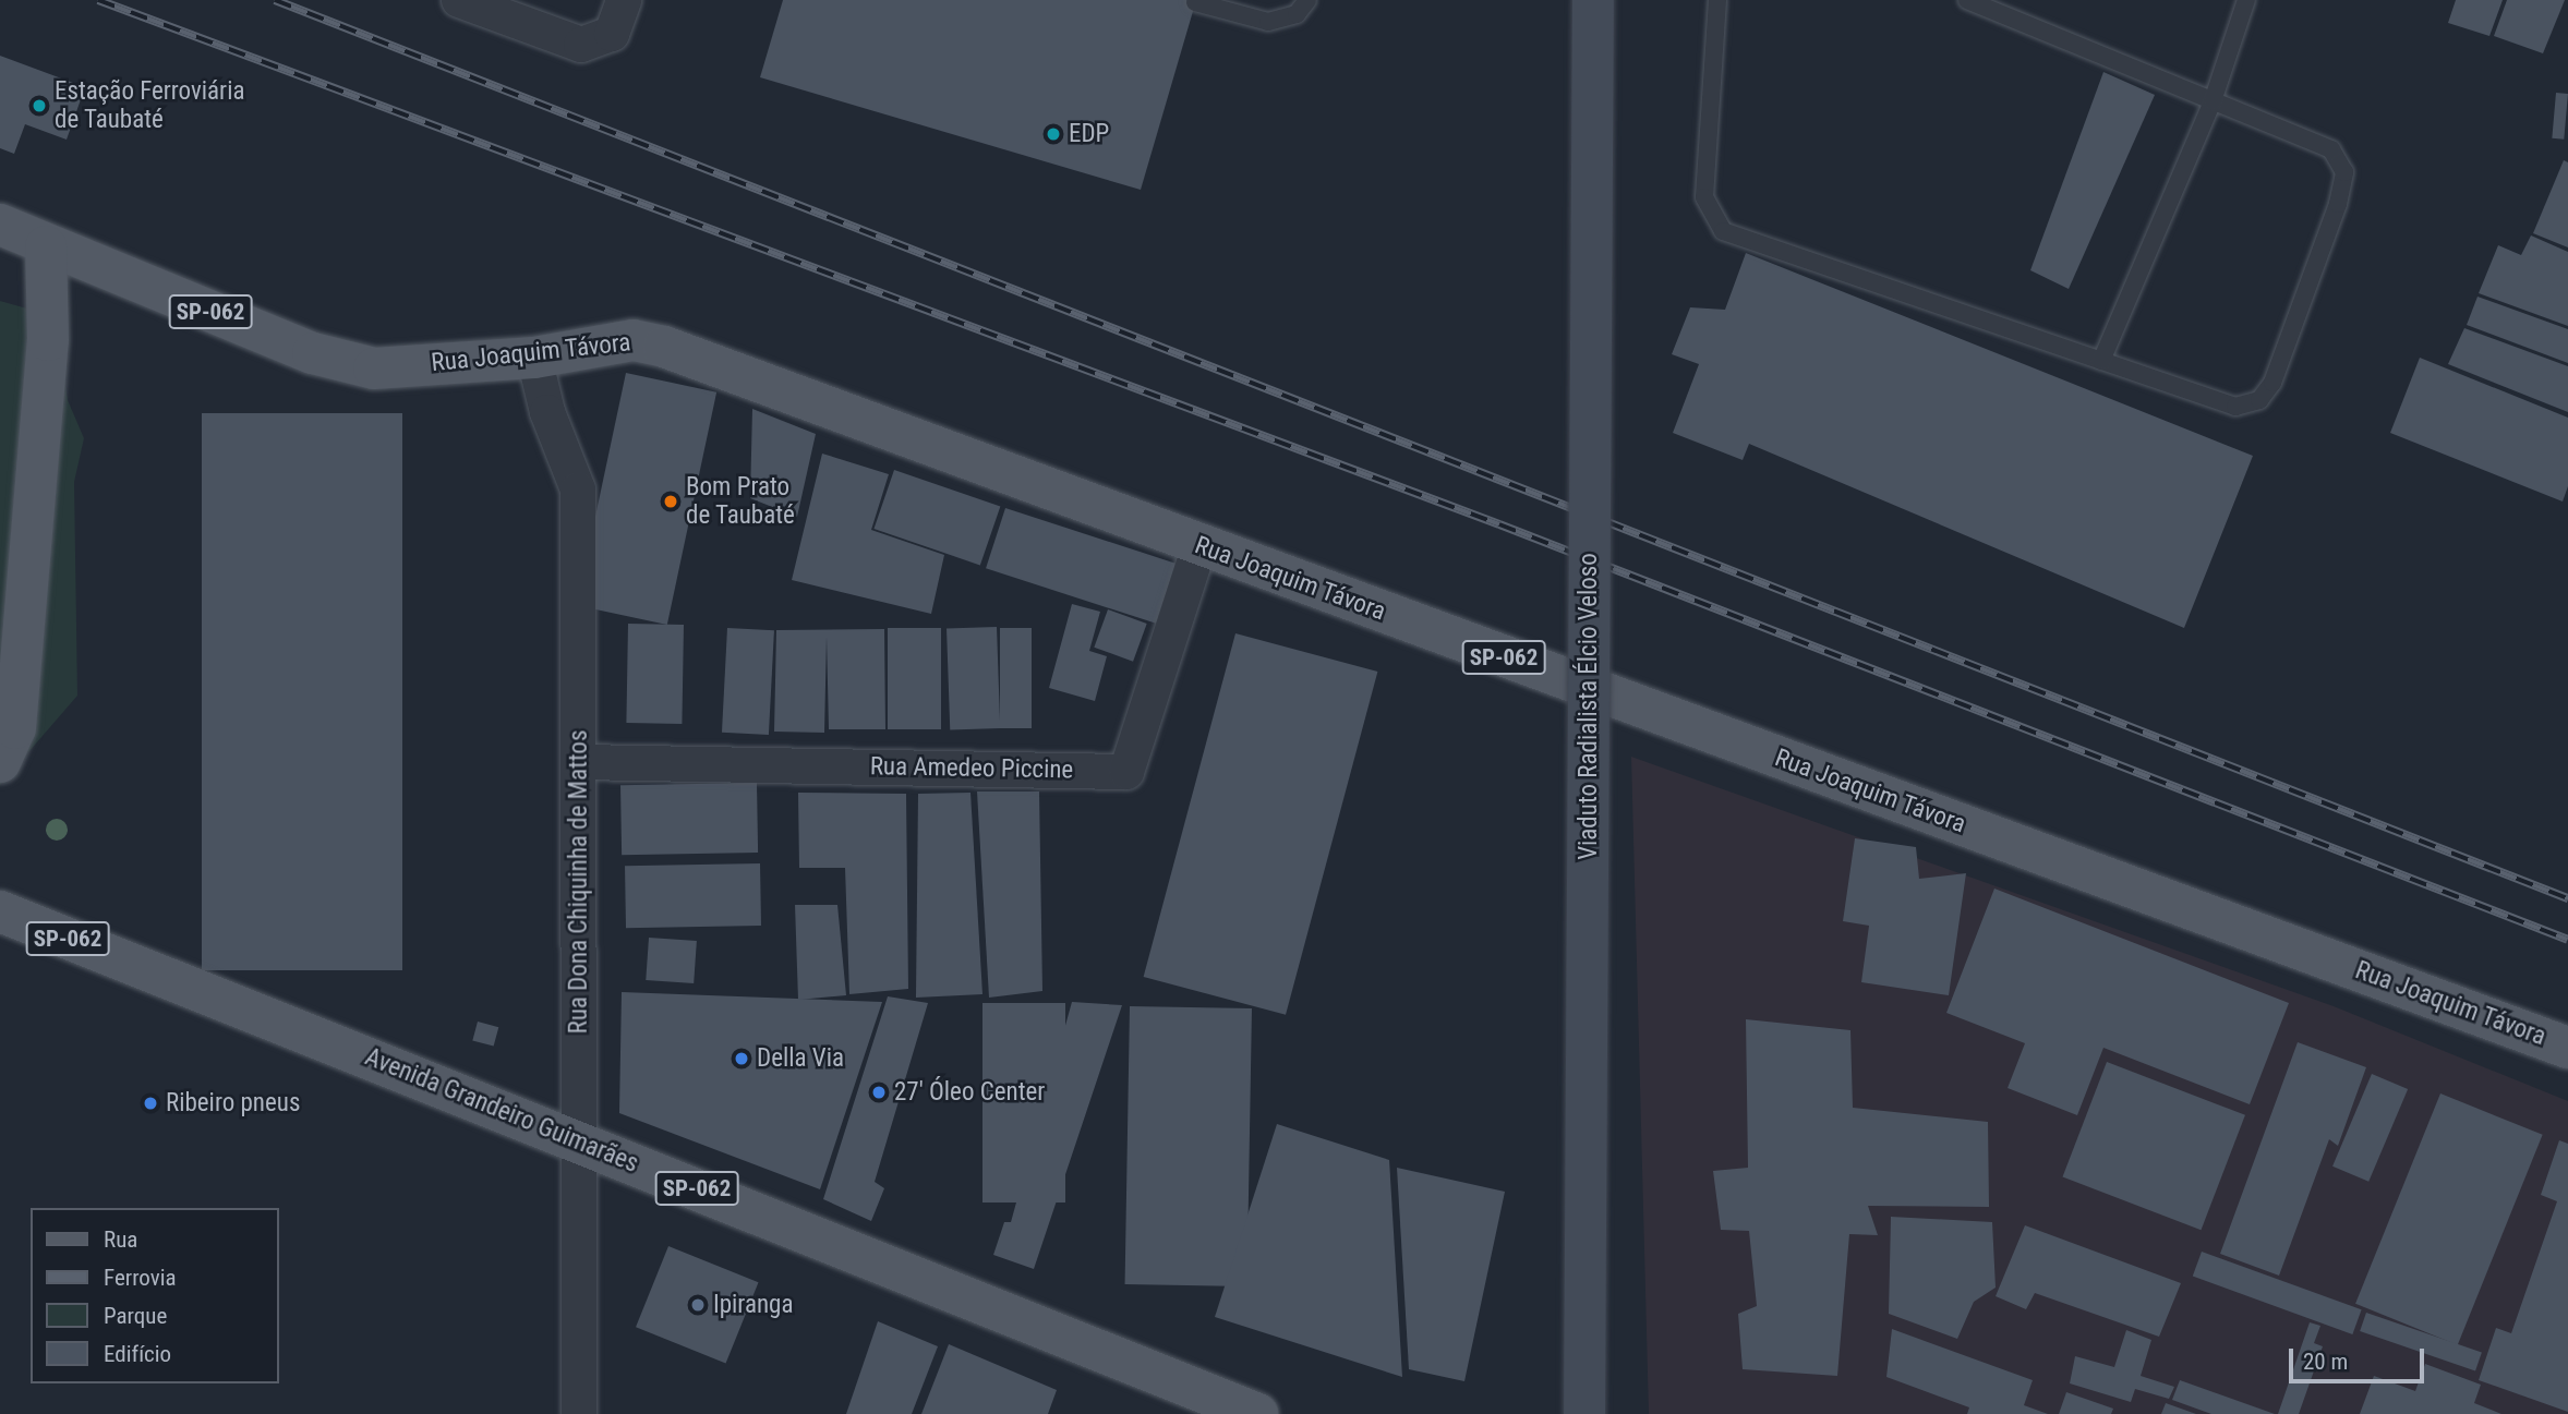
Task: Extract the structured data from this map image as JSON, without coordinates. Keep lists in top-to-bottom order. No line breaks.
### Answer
{"streets":{"main road":["SP-062","Rua Joaquim Távora","Viaduto Radialista Élcio Veloso","Avenida Grandeiro Guimarães"],"street":["Rua Amedeo Piccine","Rua Dona Chiquinha de Mattos"]},"crossings":[["Rua Joaquim Távora","Rua Amedeo Piccine"],["Rua Joaquim Távora","Rua Dona Chiquinha de Mattos"],["Rua Amedeo Piccine","Rua Dona Chiquinha de Mattos"],["Rua Dona Chiquinha de Mattos","Avenida Grandeiro Guimarães"]],"places":["Estação Ferroviária de Taubaté","EDP","Bom Prato de Taubaté","Della Via","27' Óleo Center","Ribeiro pneus","Ipiranga"],"legend":["Rua","Ferrovia","Parque","Edifício"],"scale_bar":"20 m"}
